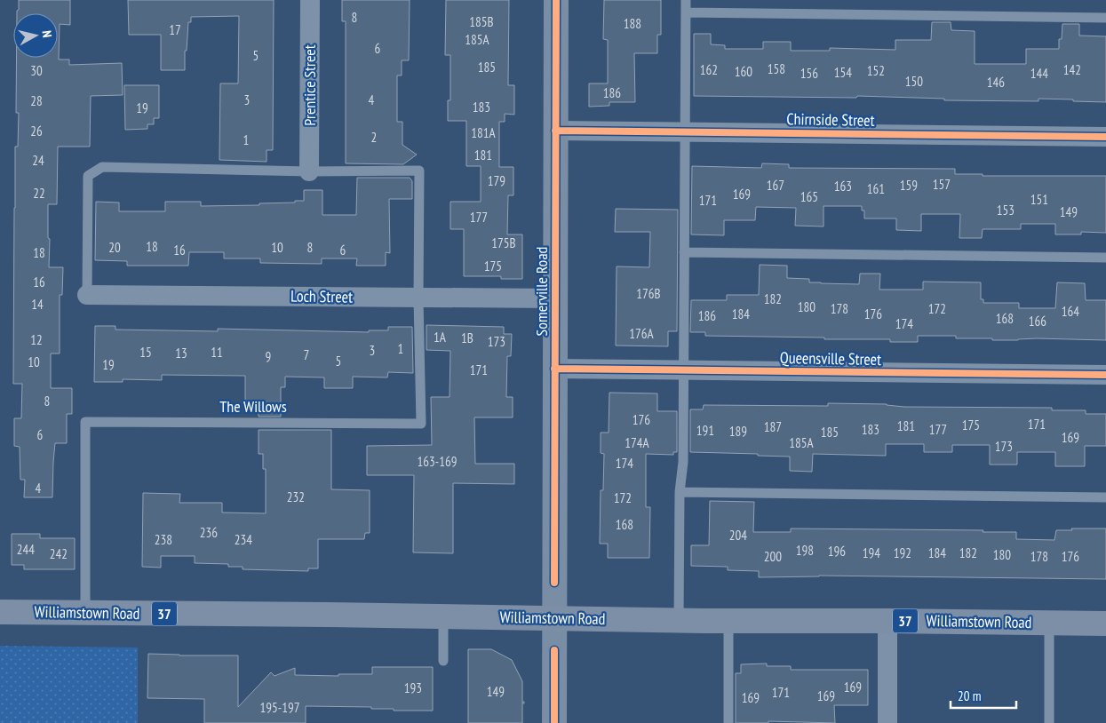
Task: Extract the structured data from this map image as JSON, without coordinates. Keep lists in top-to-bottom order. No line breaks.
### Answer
{"streets":{"main road":["Somerville Road","Williamstown Road","37"],"street":["Prentice Street","Chirnside Street","Loch Street","Queensville Street"],"lane":["The Willows"]},"crossings":[["Chirnside Street","Somerville Road"],["Somerville Road","Loch Street"],["Somerville Road","Queensville Street"],["Somerville Road","Williamstown Road"],["Loch Street","The Willows"],["The Willows","Williamstown Road"]],"house_numbers":["8","185B","188","17","185A","6","5","185","158","162","142","30","152","160","154","156","144","150","146","186","3","4","28","183","19","26","181A","2","1","181","24","179","157","167","159","163","161","22","169","165","151","171","153","149","177","175B","18","20","10","8","16","6","18","175","16","176B","182","14","180","178","172","164","184","176","186","168","166","174","176A","1A","1B","12","173","1","3","15","11","13","7","9","5","10","19","171","8","176","171","175","181","187","183","177","191","189","185","6","169","174A","185A","173","163-169","174","4","232","172","168","236","204","238","234","244","198","196","194","192","184","182","242","180","200","178","176","169","193","149","171","169","169","195-197"],"scale_bar":"20 m","north":"right"}
